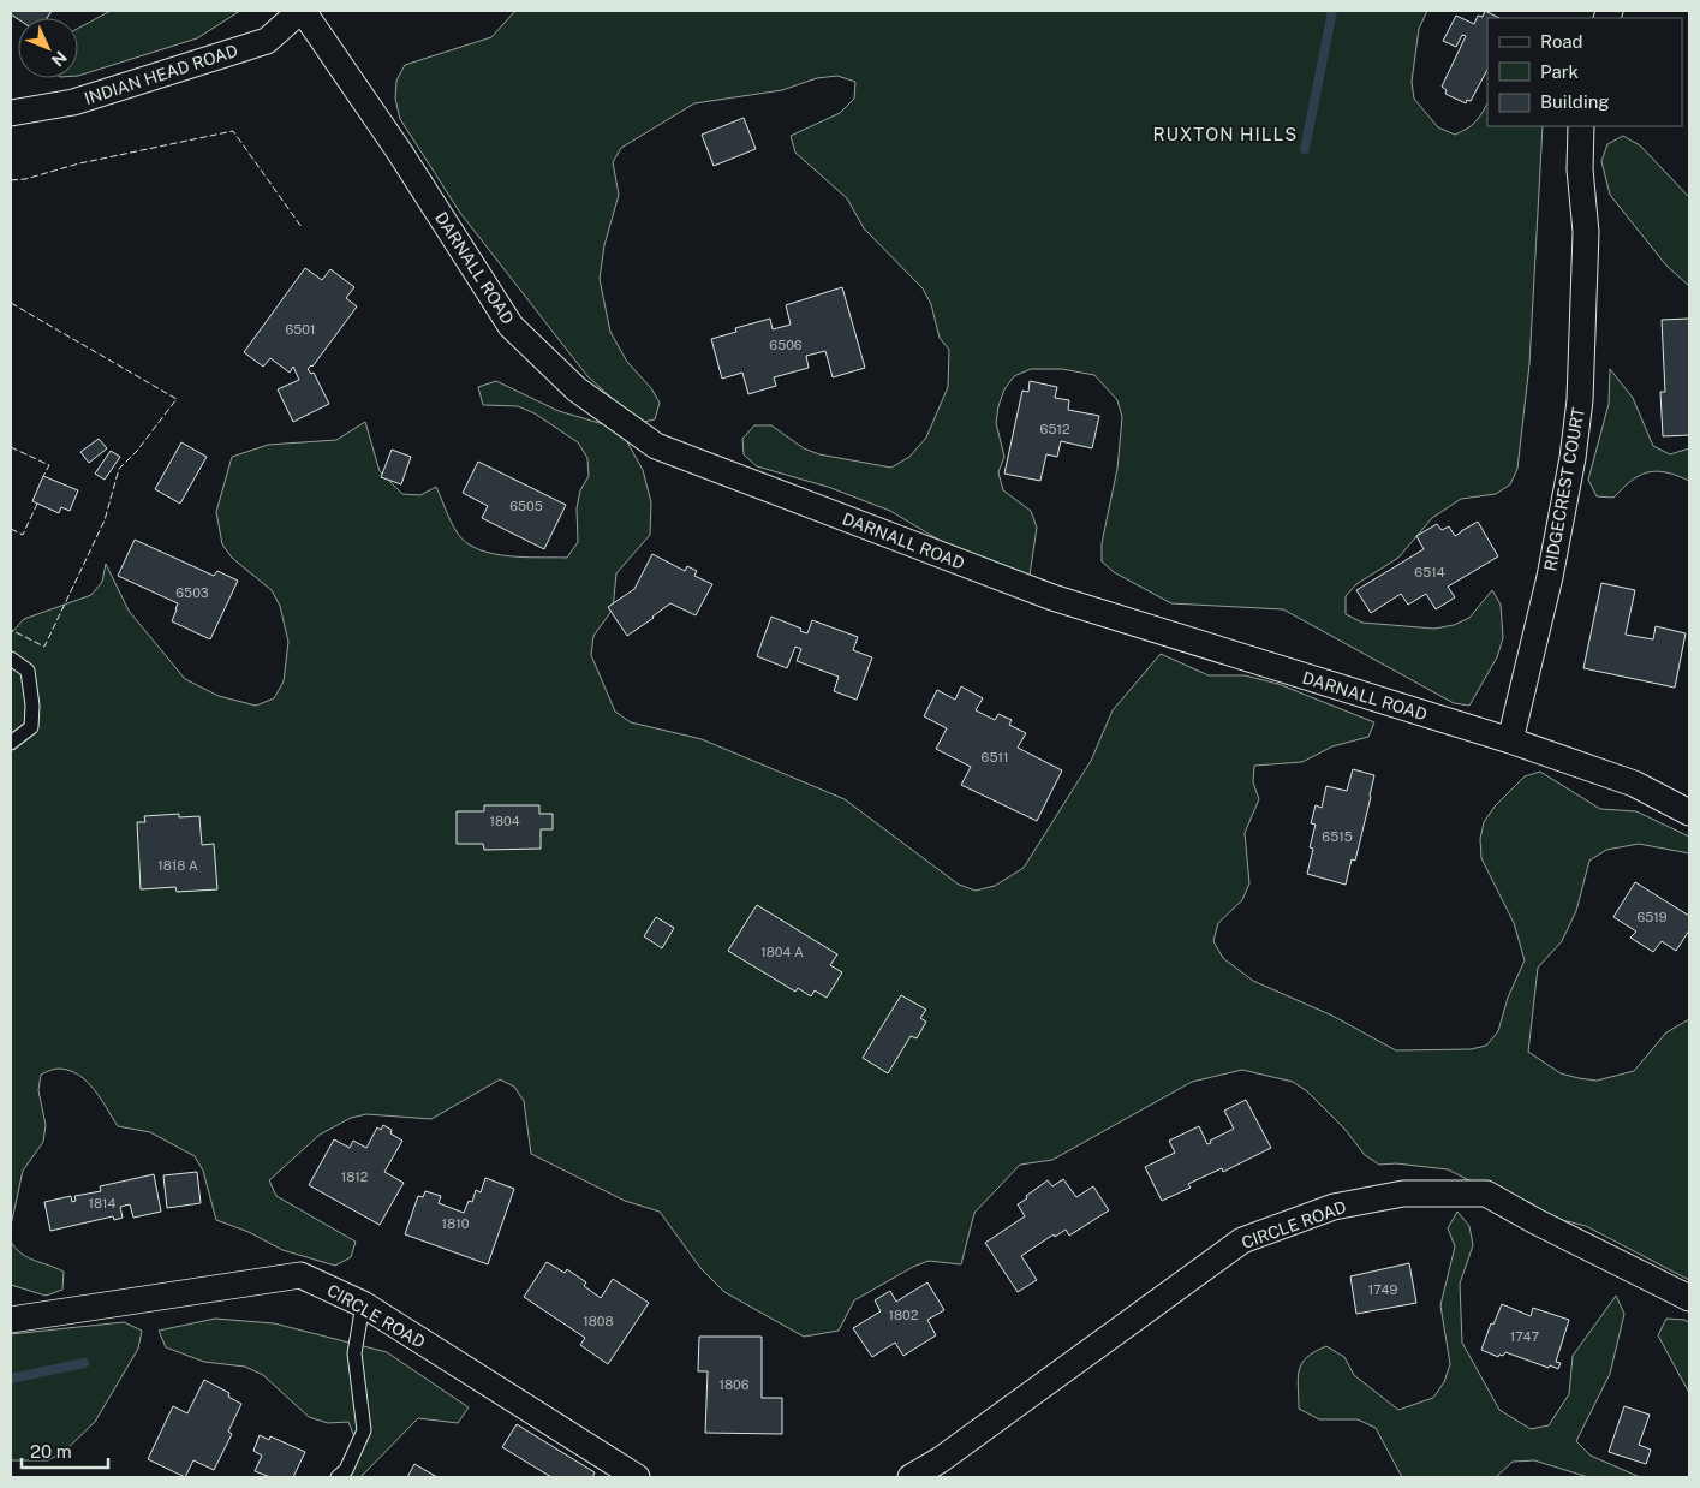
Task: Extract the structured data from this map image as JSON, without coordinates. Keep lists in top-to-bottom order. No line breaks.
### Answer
{"streets":{"street":["INDIAN HEAD ROAD","DARNALL ROAD","RIDGECREST COURT","CIRCLE ROAD"]},"crossings":[["INDIAN HEAD ROAD","DARNALL ROAD"],["DARNALL ROAD","RIDGECREST COURT"]],"districts":["RUXTON HILLS"],"house_numbers":["6501","6506","6512","6505","6514","6503","6511","1804","6515","1818 A","6519","1804 A","1812","1814","1810","1749","1802","1808","1747","1806"],"legend":["Road","Park","Building"],"scale_bar":"20 m","north":"bottom right"}
